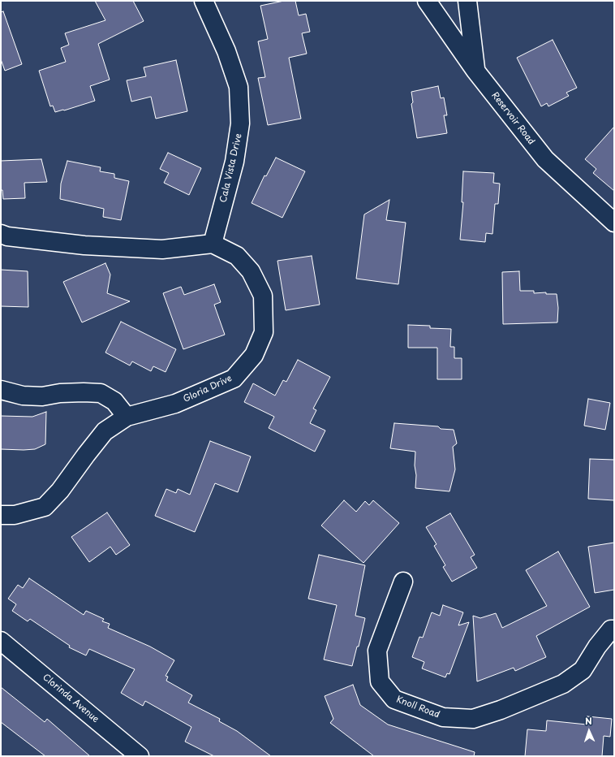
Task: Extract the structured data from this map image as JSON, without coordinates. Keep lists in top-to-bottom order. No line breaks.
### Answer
{"streets":{"street":["Reservoir Road","Cala Vista Drive","Gloria Drive","Clorinda Avenue","Knoll Road"]},"crossings":[["Cala Vista Drive","Gloria Drive"]],"north":"top"}
